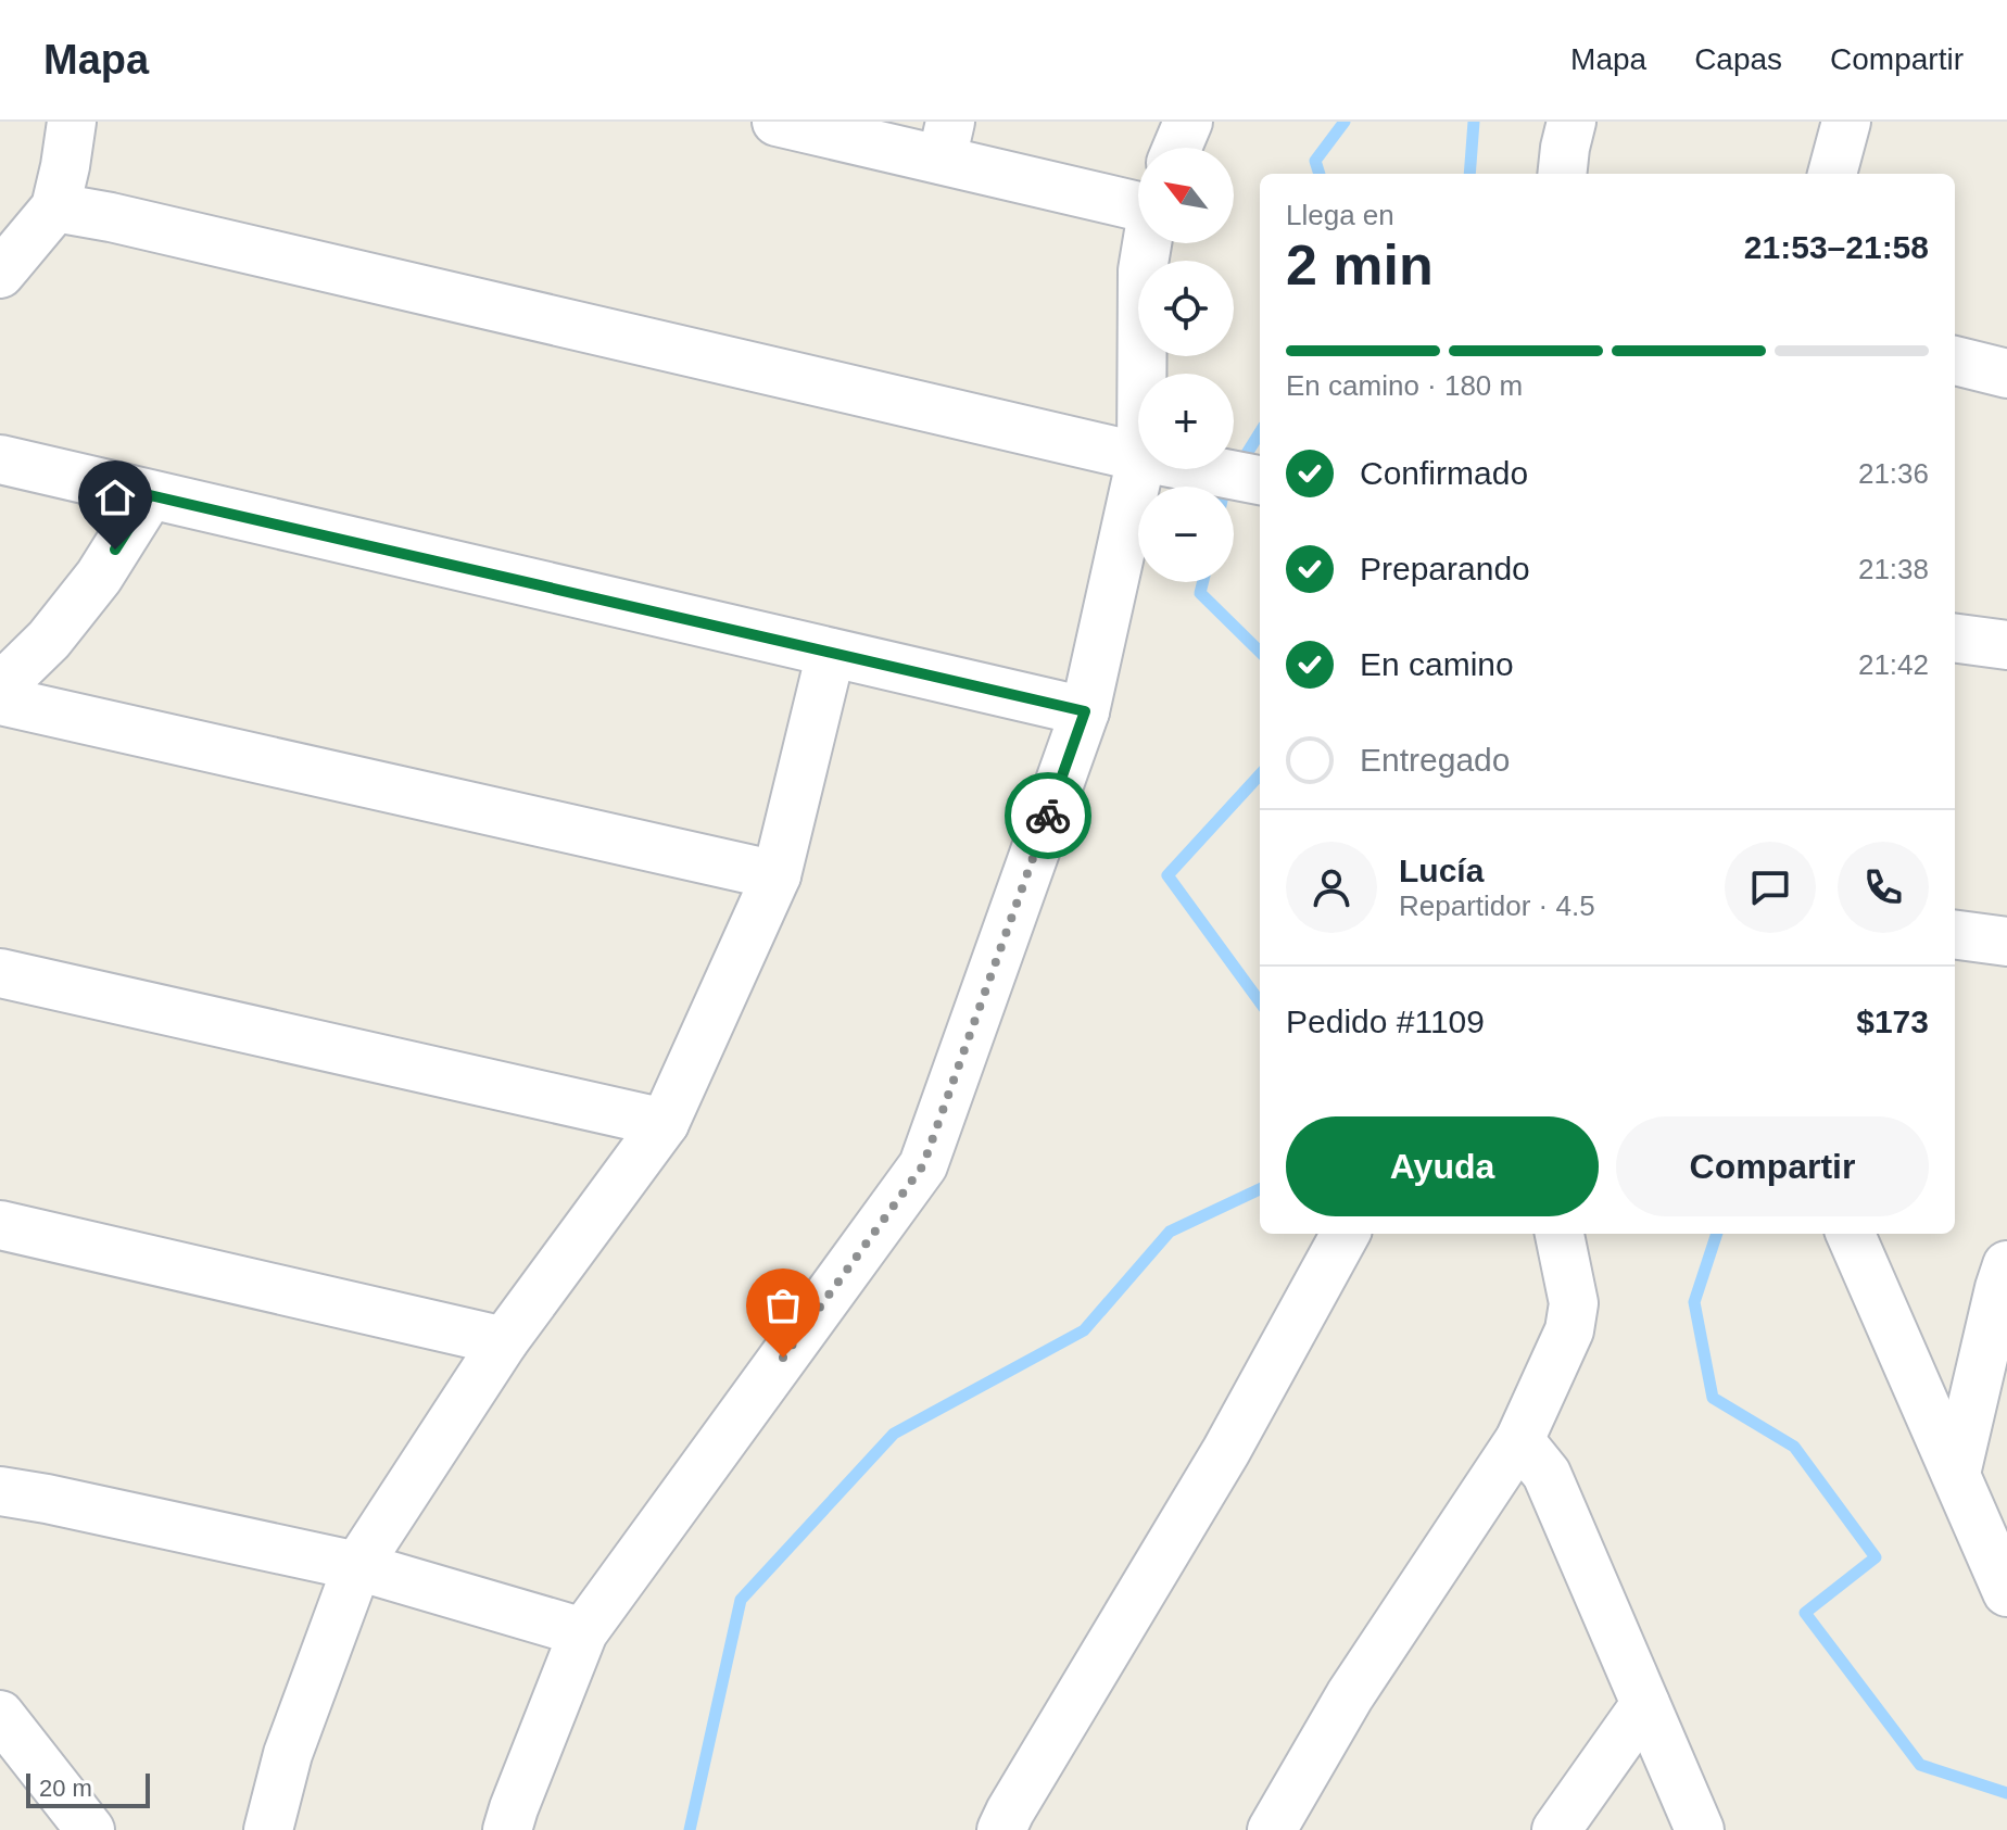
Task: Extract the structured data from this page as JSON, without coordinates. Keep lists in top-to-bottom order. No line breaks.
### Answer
{"scale_bar":"20 m","north":"top left","page":{"header":"Mapa","nav":["Mapa","Capas","Compartir"],"map_buttons":["+","−"],"heading":["2 min","Llega en","21:53–21:58"],"panel":["Lucía","Repartidor · 4.5","Pedido #1109","$173"],"bar":"En camino · 180 m","list":[["Confirmado","21:36"],["Preparando","21:38"],["En camino","21:42"],"Entregado"],"buttons":["Ayuda","Compartir"],"scale":"20 m"}}
